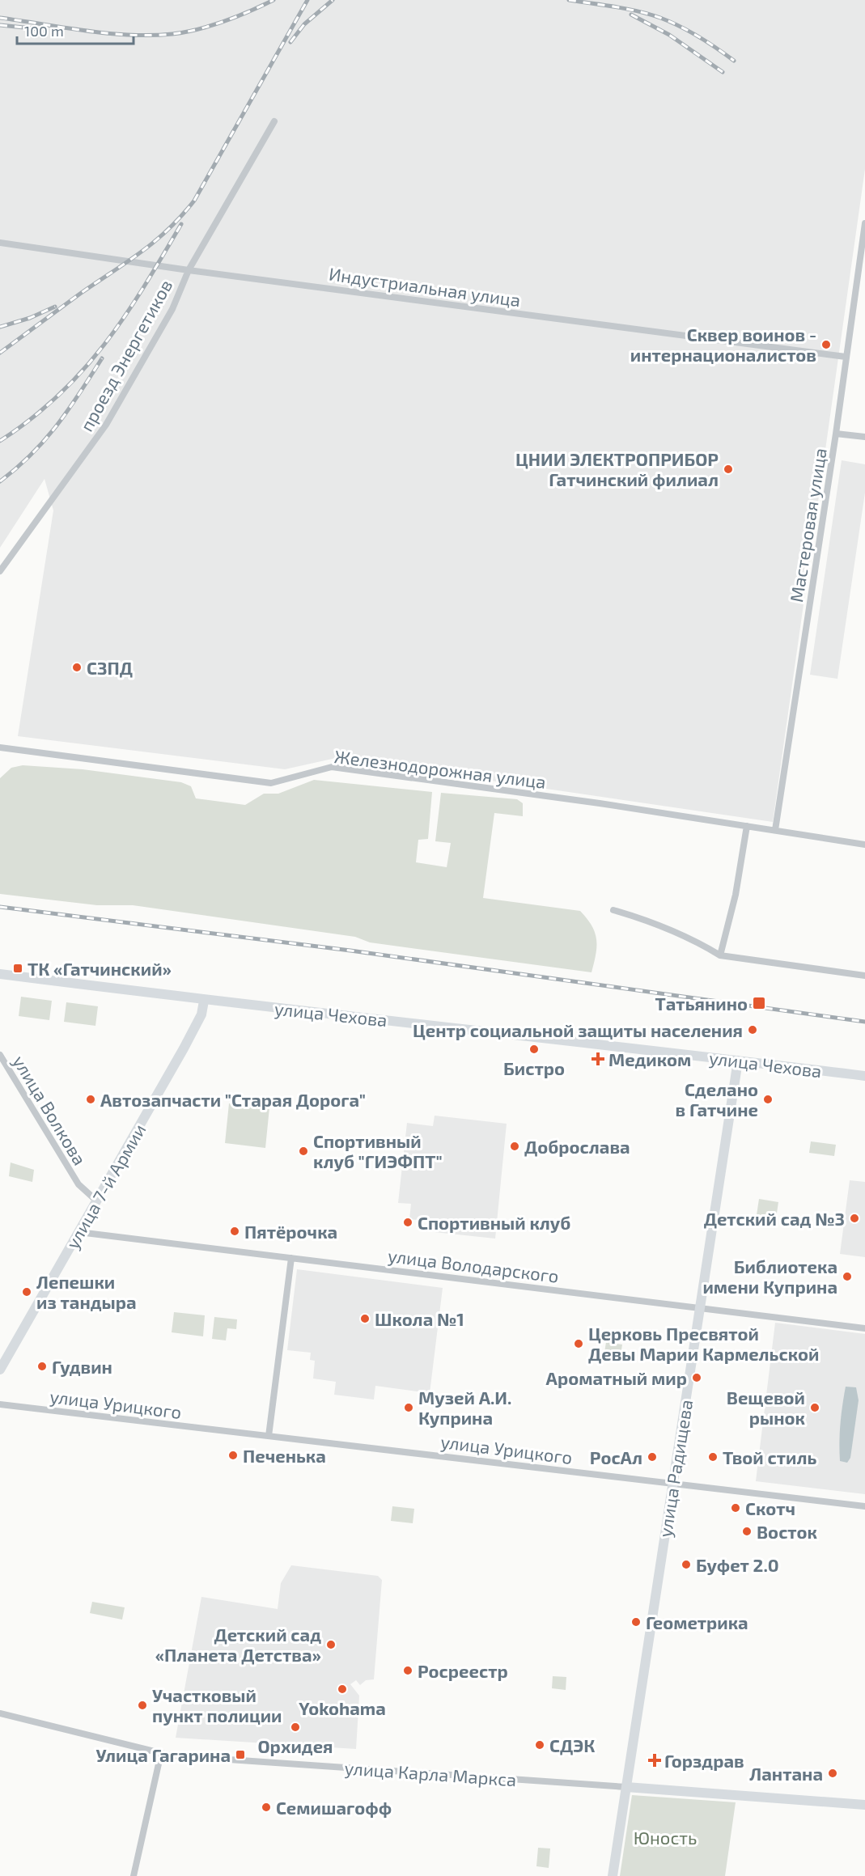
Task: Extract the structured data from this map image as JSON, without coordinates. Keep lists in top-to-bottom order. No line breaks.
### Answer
{"streets":{"street":["Индустриальная улица","проезд Энергетиков","Мастеровая улица","Железнодорожная улица","улица Чехова","улица Волкова","улица 7-й Армии","улица Володарского","улица Урицкого","улица Радищева","улица Карла Маркса"]},"crossings":[["Индустриальная улица","проезд Энергетиков"],["Индустриальная улица","Мастеровая улица"],["Мастеровая улица","Железнодорожная улица"],["улица Чехова","улица 7-й Армии"],["улица Чехова","улица Радищева"],["улица Волкова","улица 7-й Армии"],["улица 7-й Армии","улица Володарского"],["улица Володарского","улица Радищева"],["улица Урицкого","улица Радищева"],["улица Радищева","улица Карла Маркса"]],"parks":["Юность"],"places":{"other":["Сквер воинов - интернационалистов","ЦНИИ ЭЛЕКТРОПРИБОР Гатчинский филиал","СЗПД","Центр социальной защиты населения","Бистро","Автозапчасти \"Старая Дорога\"","Сделано в Гатчине","Доброслава","Спортивный клуб \"ГИЭФПТ\"","Детский сад №3","Спортивный клуб","Пятёрочка","Библиотека имени Куприна","Лепешки из тандыра","Школа №1","Церковь Пресвятой Девы Марии Кармельской","Гудвин","Ароматный мир","Музей А.И. Куприна","Вещевой рынок","Печенька","РосАл","Твой стиль","Скотч","Восток","Буфет 2.0","Геометрика","Детский сад «Планета Детства»","Росреестр","Yokohama","Участковый пункт полиции","Орхидея","СДЭК","Лантана","Семишагофф"],"transit":["ТК «Гатчинский»","Татьянино","Улица Гагарина"],"health":["Медиком","Горздрав"]},"scale_bar":"100 m"}
